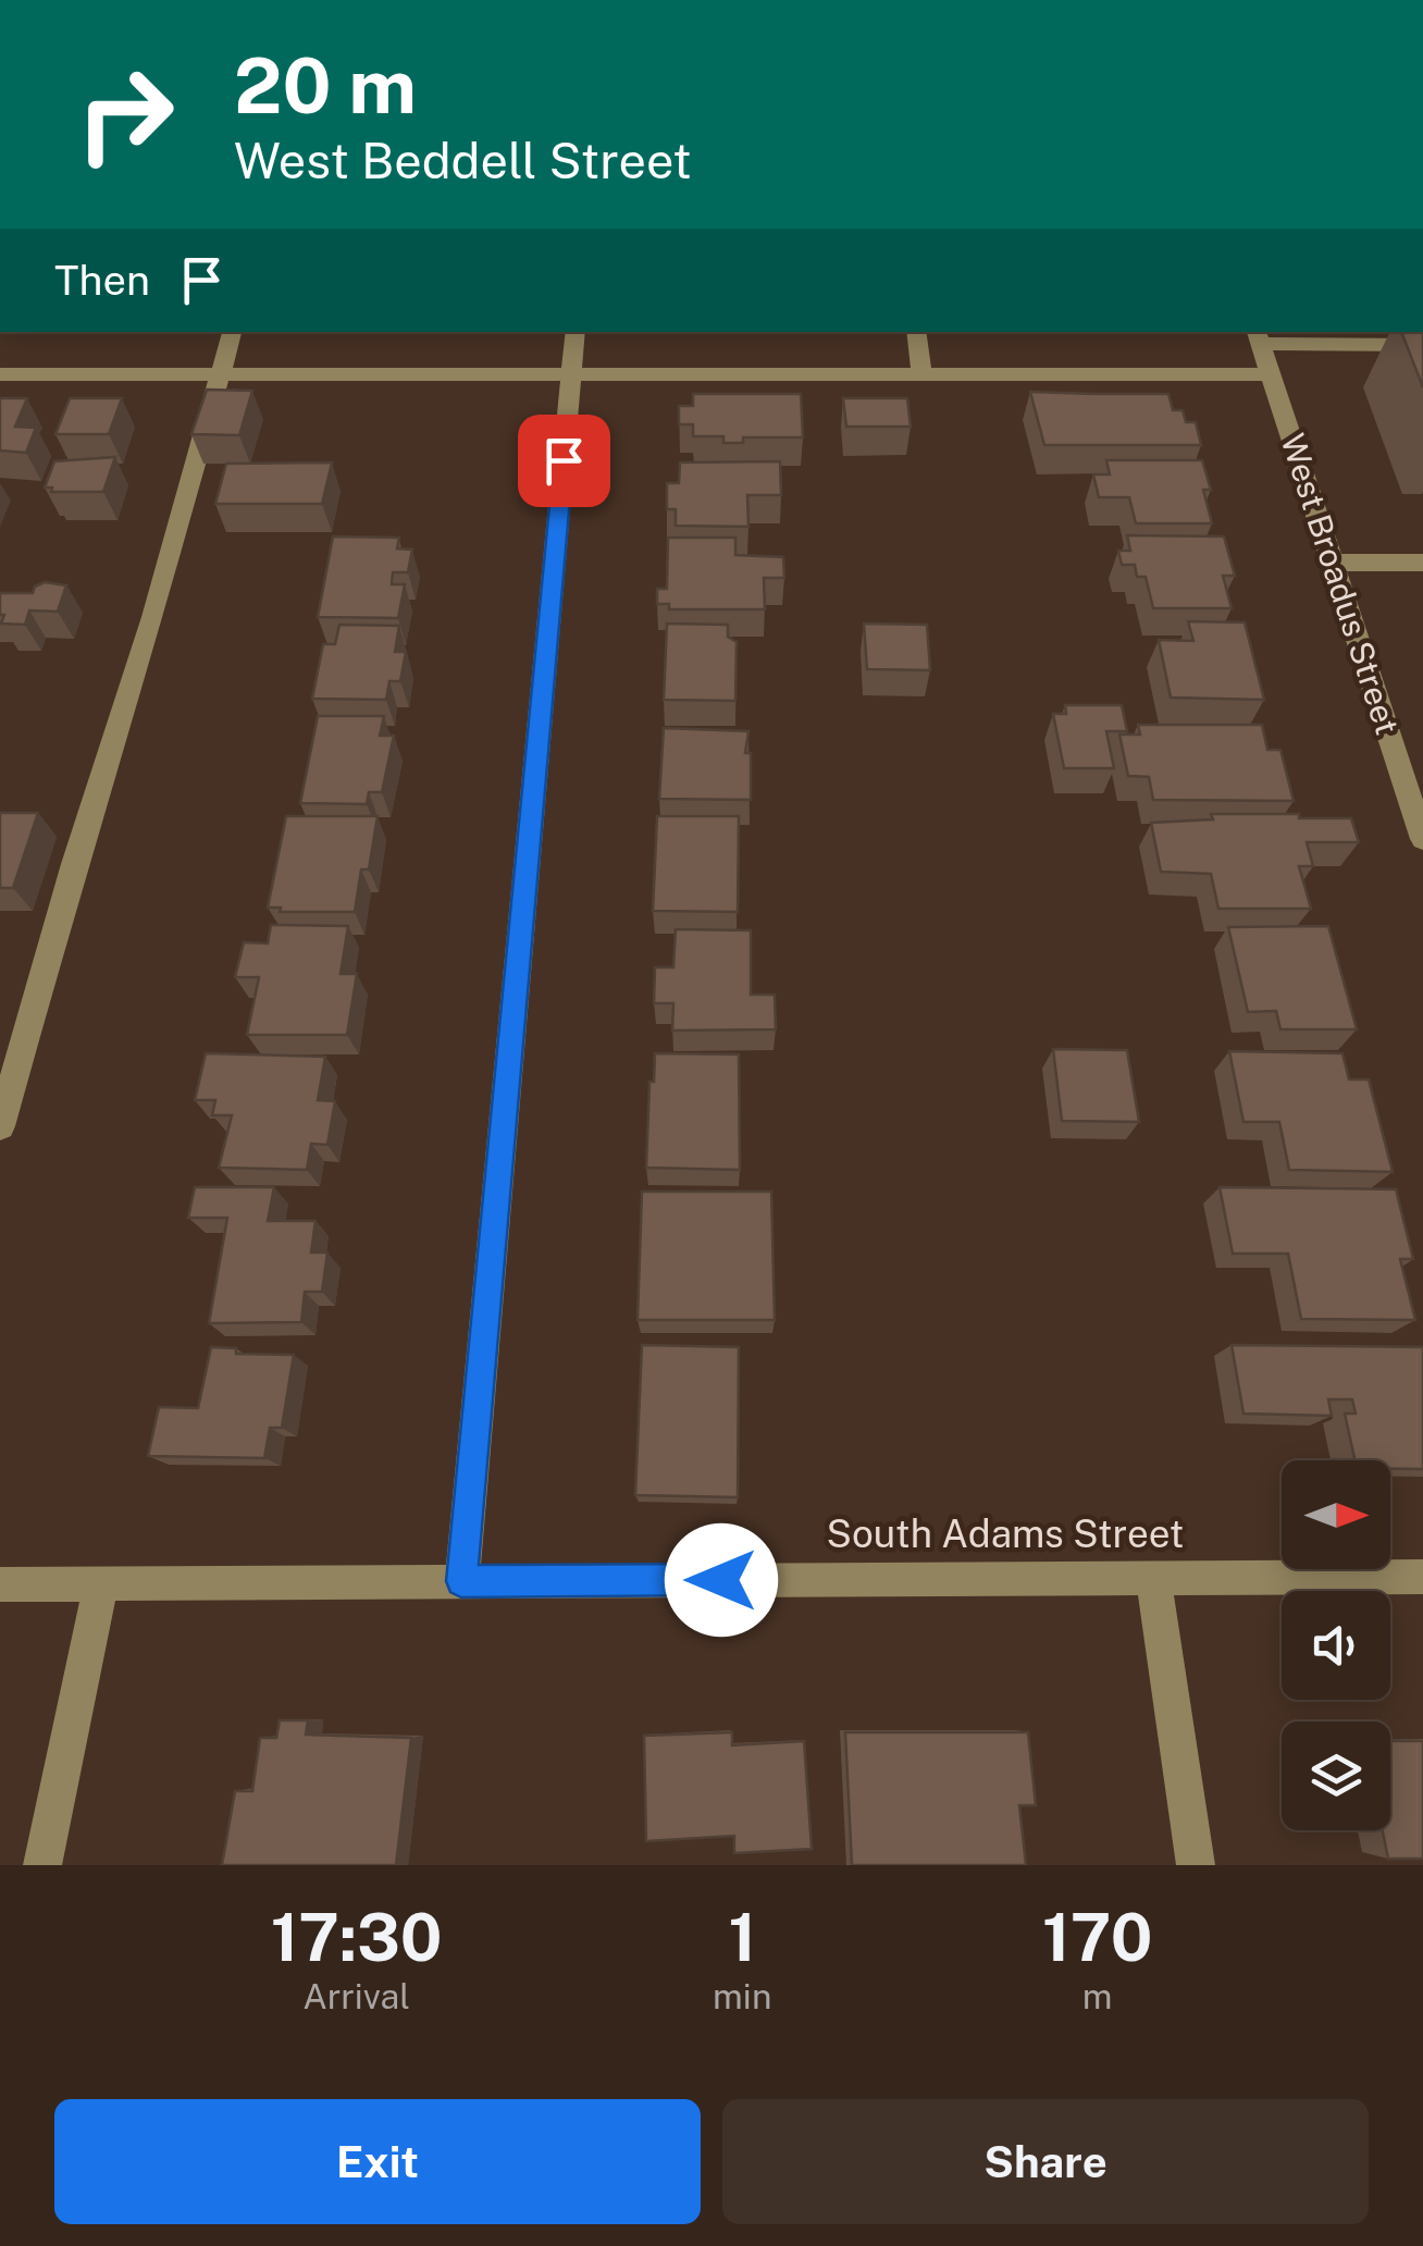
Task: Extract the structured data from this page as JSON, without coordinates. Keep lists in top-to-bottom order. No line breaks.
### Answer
{"streets":{"street":["West Broadus Street","South Adams Street"]},"north":"right","page":{"turn":["20 m","West Beddell Street"],"then":"Then","eta":["17:30","Arrival","1","min","170","m"],"buttons":["Exit","Share"]}}
